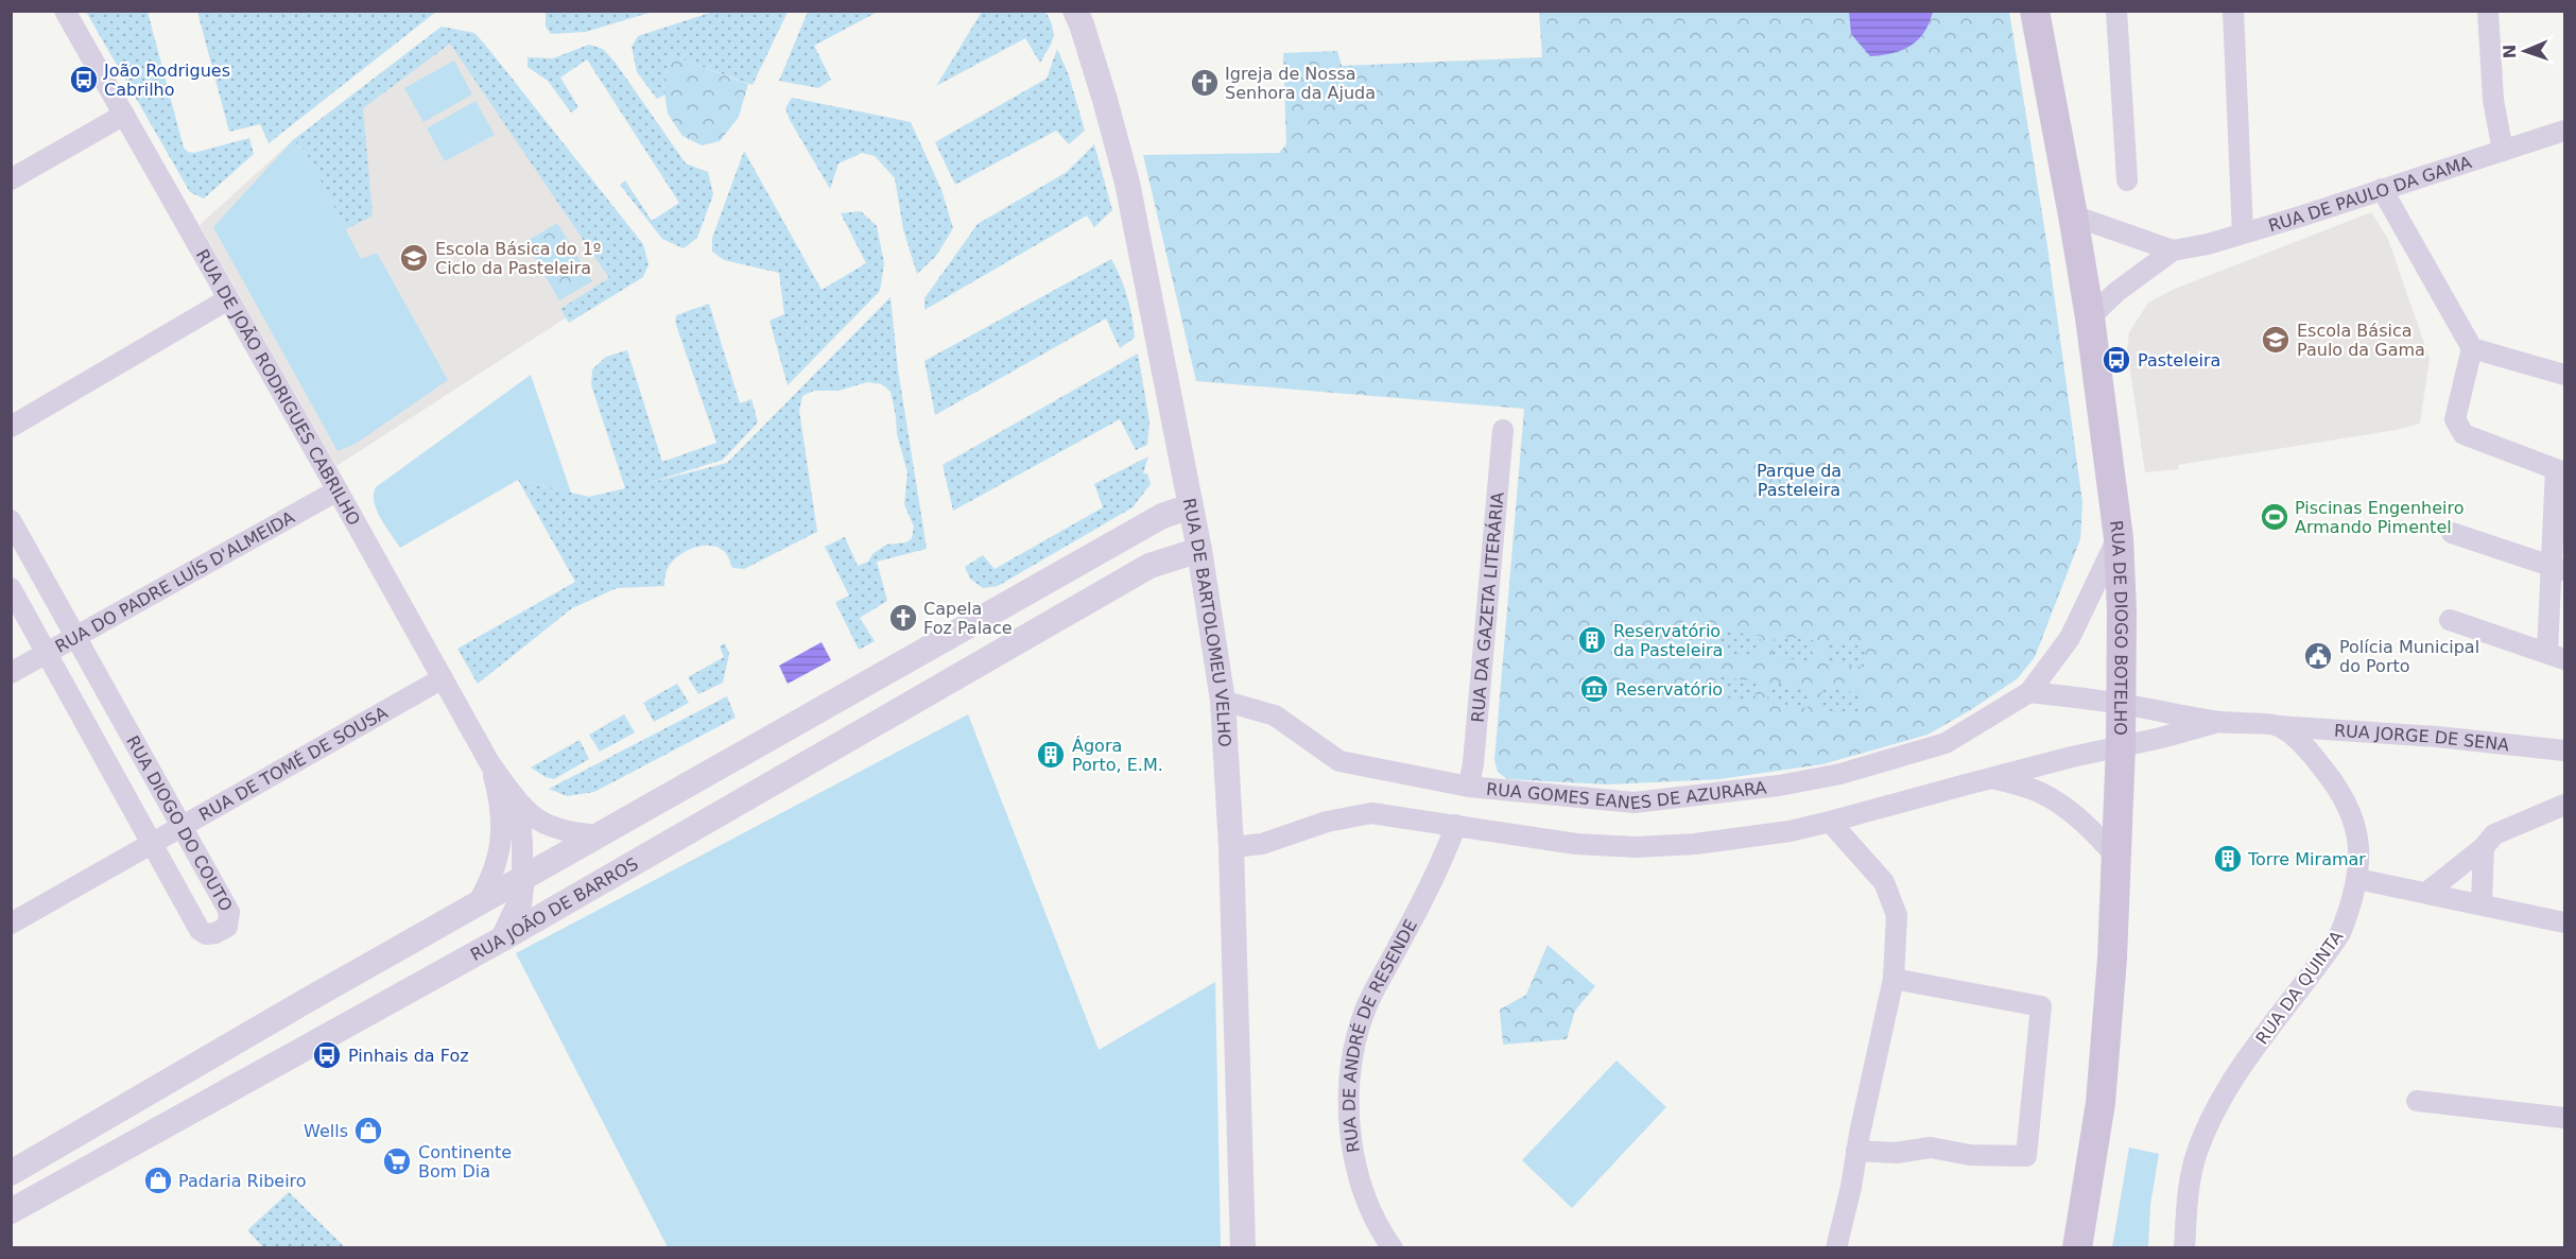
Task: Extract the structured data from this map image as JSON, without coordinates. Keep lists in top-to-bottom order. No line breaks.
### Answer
{"streets":{"main road":["RUA DE DIOGO BOTELHO"],"street":["RUA DE PAULO DA GAMA","RUA DE JOÃO RODRIGUES CABRILHO","RUA DO PADRE LUÍS D'ALMEIDA","RUA DA GAZETA LITERÁRIA","RUA DE BARTOLOMEU VELHO","RUA JORGE DE SENA","RUA DE TOMÉ DE SOUSA","RUA GOMES EANES DE AZURARA","RUA DIOGO DO COUTO","RUA JOÃO DE BARROS","RUA DA QUINTA","RUA DE ANDRÉ DE RESENDE"]},"crossings":[["RUA DE PAULO DA GAMA","RUA DE DIOGO BOTELHO"],["RUA DE JOÃO RODRIGUES CABRILHO","RUA DO PADRE LUÍS D'ALMEIDA"],["RUA DE JOÃO RODRIGUES CABRILHO","RUA DE TOMÉ DE SOUSA"],["RUA DO PADRE LUÍS D'ALMEIDA","RUA DIOGO DO COUTO"],["RUA DA GAZETA LITERÁRIA","RUA GOMES EANES DE AZURARA"],["RUA DE BARTOLOMEU VELHO","RUA GOMES EANES DE AZURARA"],["RUA DE BARTOLOMEU VELHO","RUA JOÃO DE BARROS"],["RUA DE DIOGO BOTELHO","RUA GOMES EANES DE AZURARA"],["RUA JORGE DE SENA","RUA DA QUINTA"],["RUA DE TOMÉ DE SOUSA","RUA DIOGO DO COUTO"]],"parks":["Parque da Pasteleira"],"places":{"bus stop":["João Rodrigues Cabrilho","Pasteleira","Pinhais da Foz"],"church":["Igreja de Nossa Senhora da Ajuda","Capela Foz Palace"],"school or university":["Escola Básica do 1º Ciclo da Pasteleira","Escola Básica Paulo da Gama"],"sports":["Piscinas Engenheiro Armando Pimentel"],"building":["Reservatório da Pasteleira","Ágora Porto, E.M.","Torre Miramar"],"public building":["Polícia Municipal do Porto"],"museum":["Reservatório"],"shop":["Wells","Padaria Ribeiro"],"supermarket":["Continente Bom Dia"]},"north":"left"}
